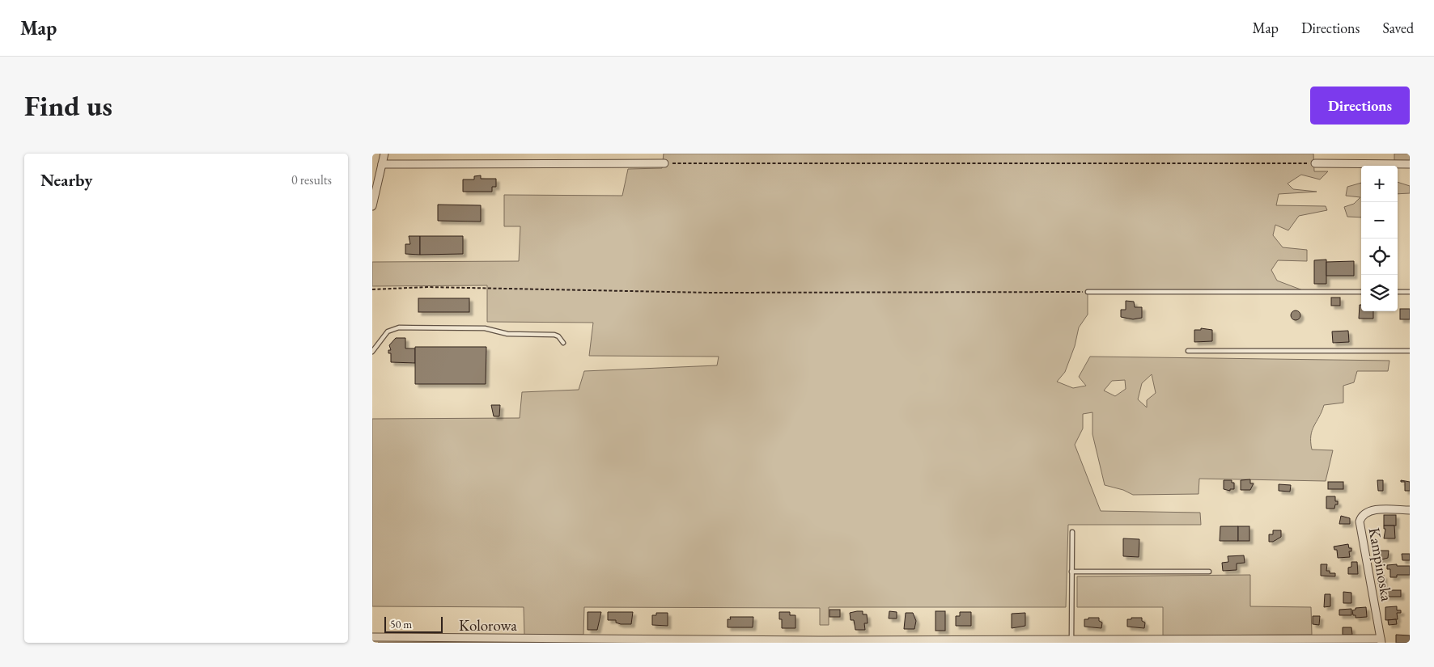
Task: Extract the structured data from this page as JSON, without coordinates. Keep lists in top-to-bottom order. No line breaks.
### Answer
{"streets":{"street":["Kampinoska","Kolorowa"]},"crossings":[["Kampinoska","Kolorowa"]],"scale_bar":"50 m","page":{"header":"Map","nav":["Map","Directions","Saved"],"buttons":"Directions","title":"Find us","heading":["Nearby","0 results"],"map_buttons":["+","−"],"scale":"50 m"}}
